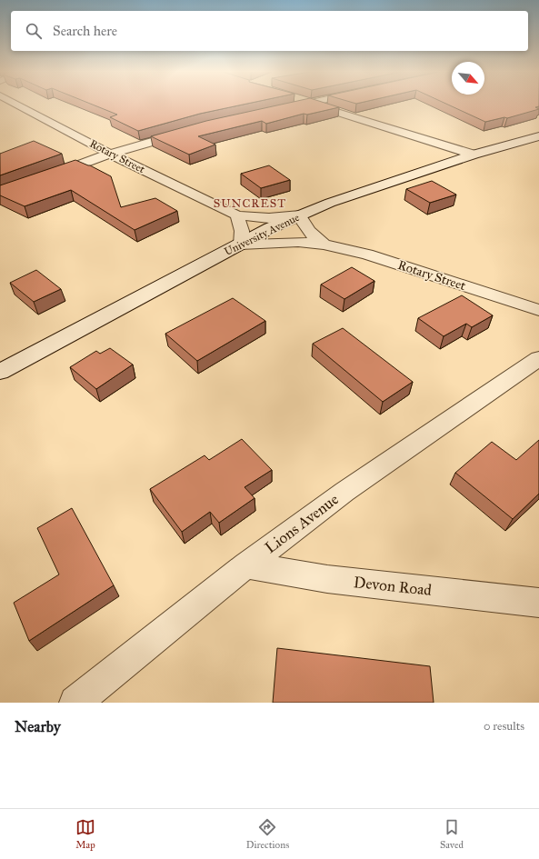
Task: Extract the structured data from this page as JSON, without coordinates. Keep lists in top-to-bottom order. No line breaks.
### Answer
{"streets":{"street":["Rotary Street","University Avenue","Lions Avenue","Devon Road"]},"crossings":[["Rotary Street","University Avenue"],["Lions Avenue","Devon Road"]],"districts":["SUNCREST"],"north":"bottom right","page":{"search":"Search here","heading":["Nearby","0 results"],"nav":["Map","Directions","Saved"]}}
